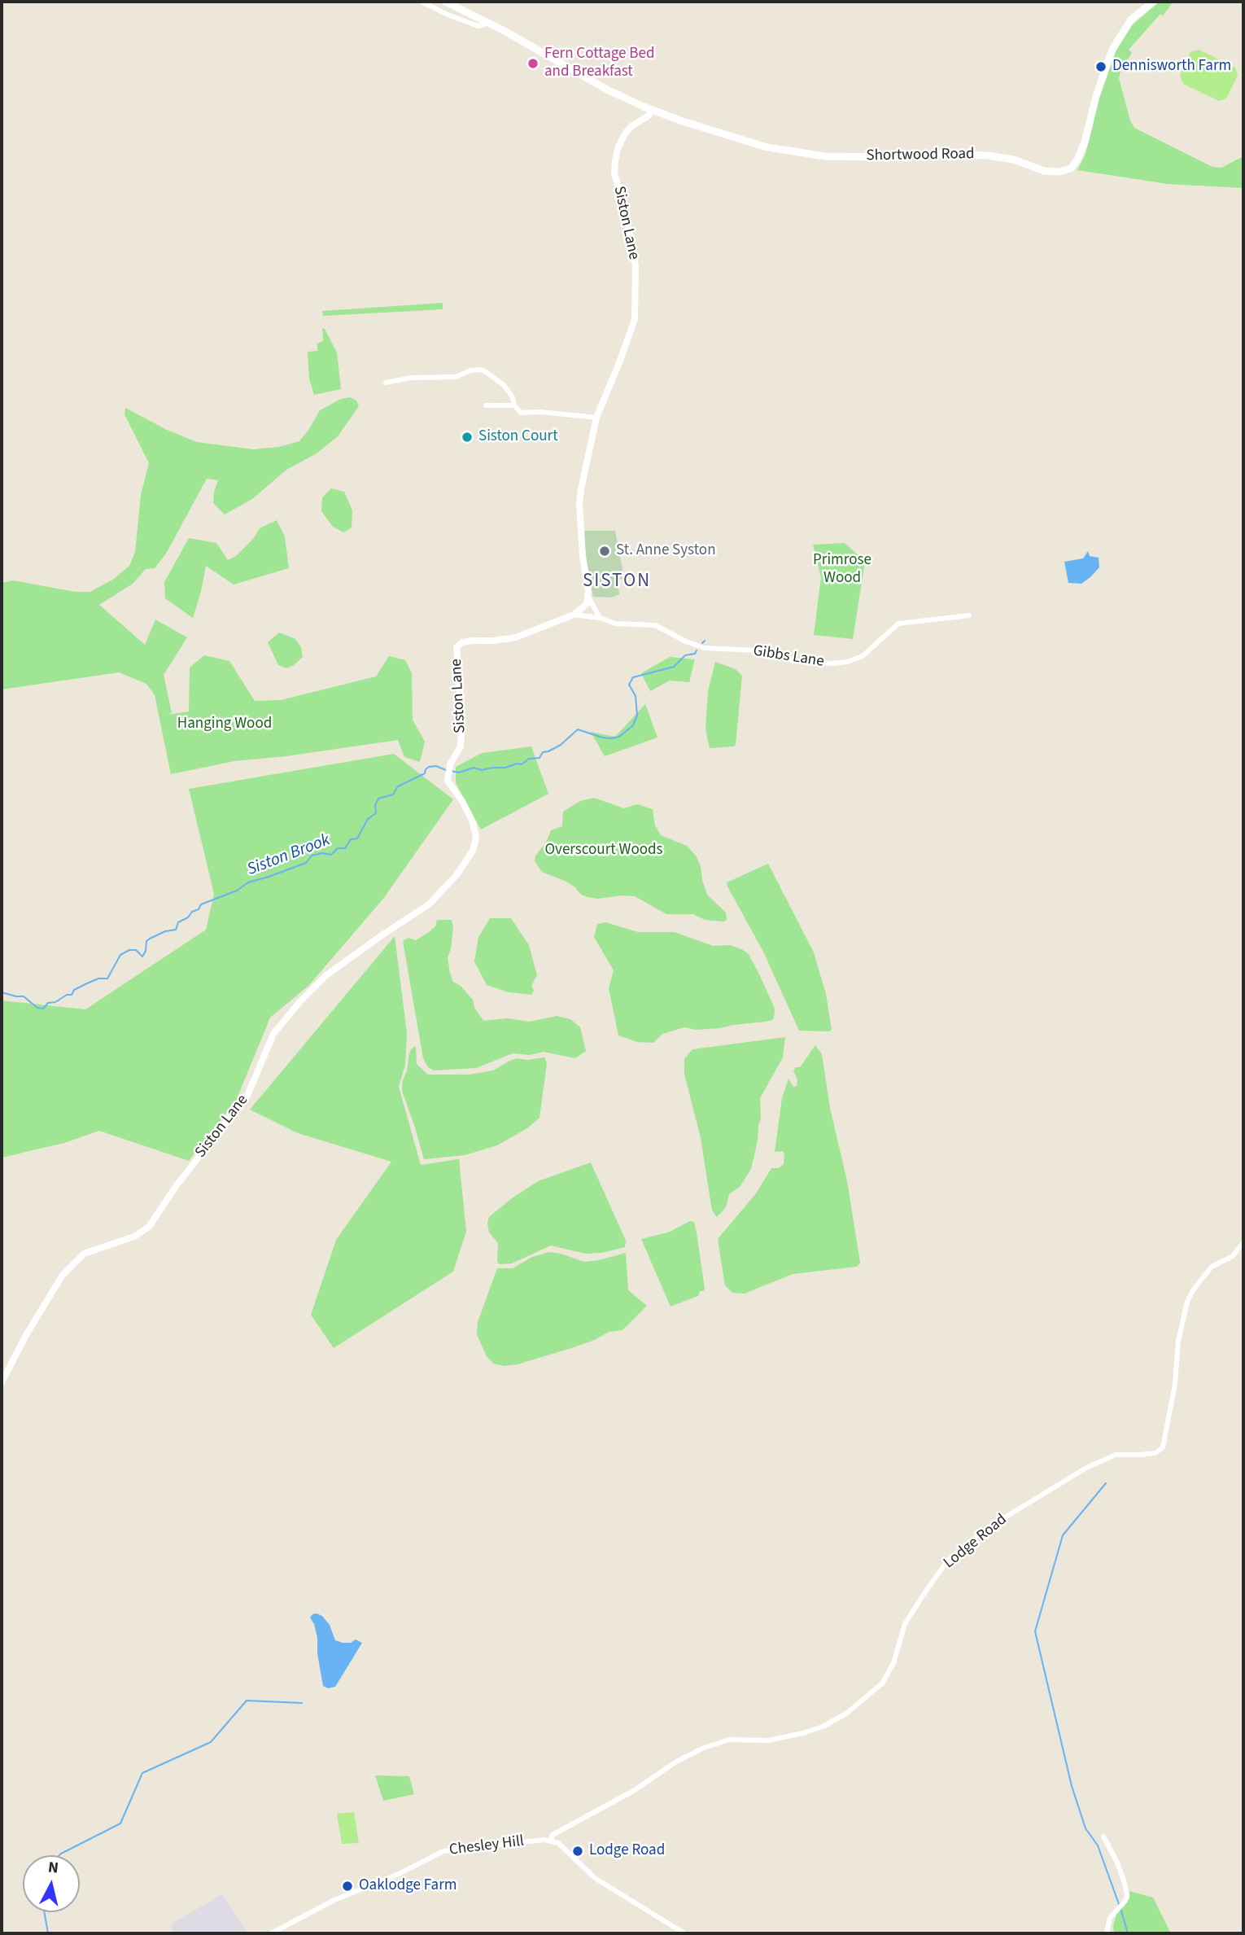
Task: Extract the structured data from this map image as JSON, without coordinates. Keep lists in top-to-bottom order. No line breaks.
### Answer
{"streets":{"main road":["Shortwood Road"],"street":["Siston Lane","Gibbs Lane","Lodge Road","Chesley Hill"]},"crossings":[["Shortwood Road","Siston Lane"],["Siston Lane","Gibbs Lane"],["Lodge Road","Chesley Hill"]],"districts":["SISTON"],"water":["Siston Brook"],"parks":["Primrose Wood","Hanging Wood","Overscourt Woods"],"places":["Fern Cottage Bed and Breakfast","Dennisworth Farm","Siston Court","St. Anne Syston","Lodge Road","Oaklodge Farm"],"north":"top"}
